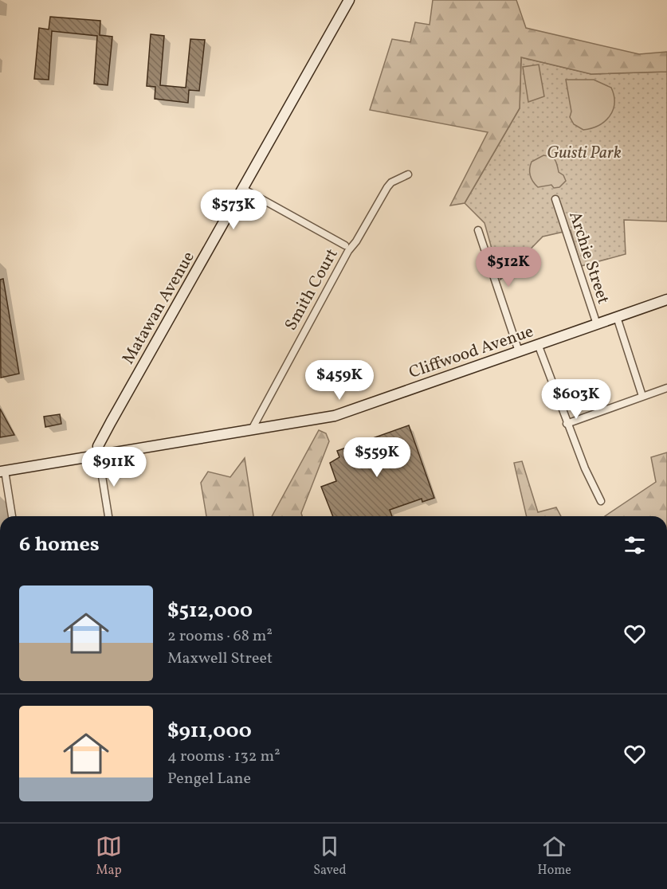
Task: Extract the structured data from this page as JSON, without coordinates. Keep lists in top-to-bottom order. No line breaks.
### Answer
{"streets":{"main road":["Matawan Avenue","Cliffwood Avenue"],"street":["Archie Street","Smith Court"]},"crossings":[["Archie Street","Cliffwood Avenue"],["Smith Court","Cliffwood Avenue"],["Matawan Avenue","Cliffwood Avenue"]],"parks":["Guisti Park"],"page":{"price":["$573K","$512K","$459K","$603K","$559K","$911K"],"heading":"6 homes","list":[{"name":"$512,000","note":"2 rooms · 68 m² · Maxwell Street"},{"name":"$911,000","note":"4 rooms · 132 m² · Pengel Lane"}],"tabs":["Map","Saved","Home"]}}
